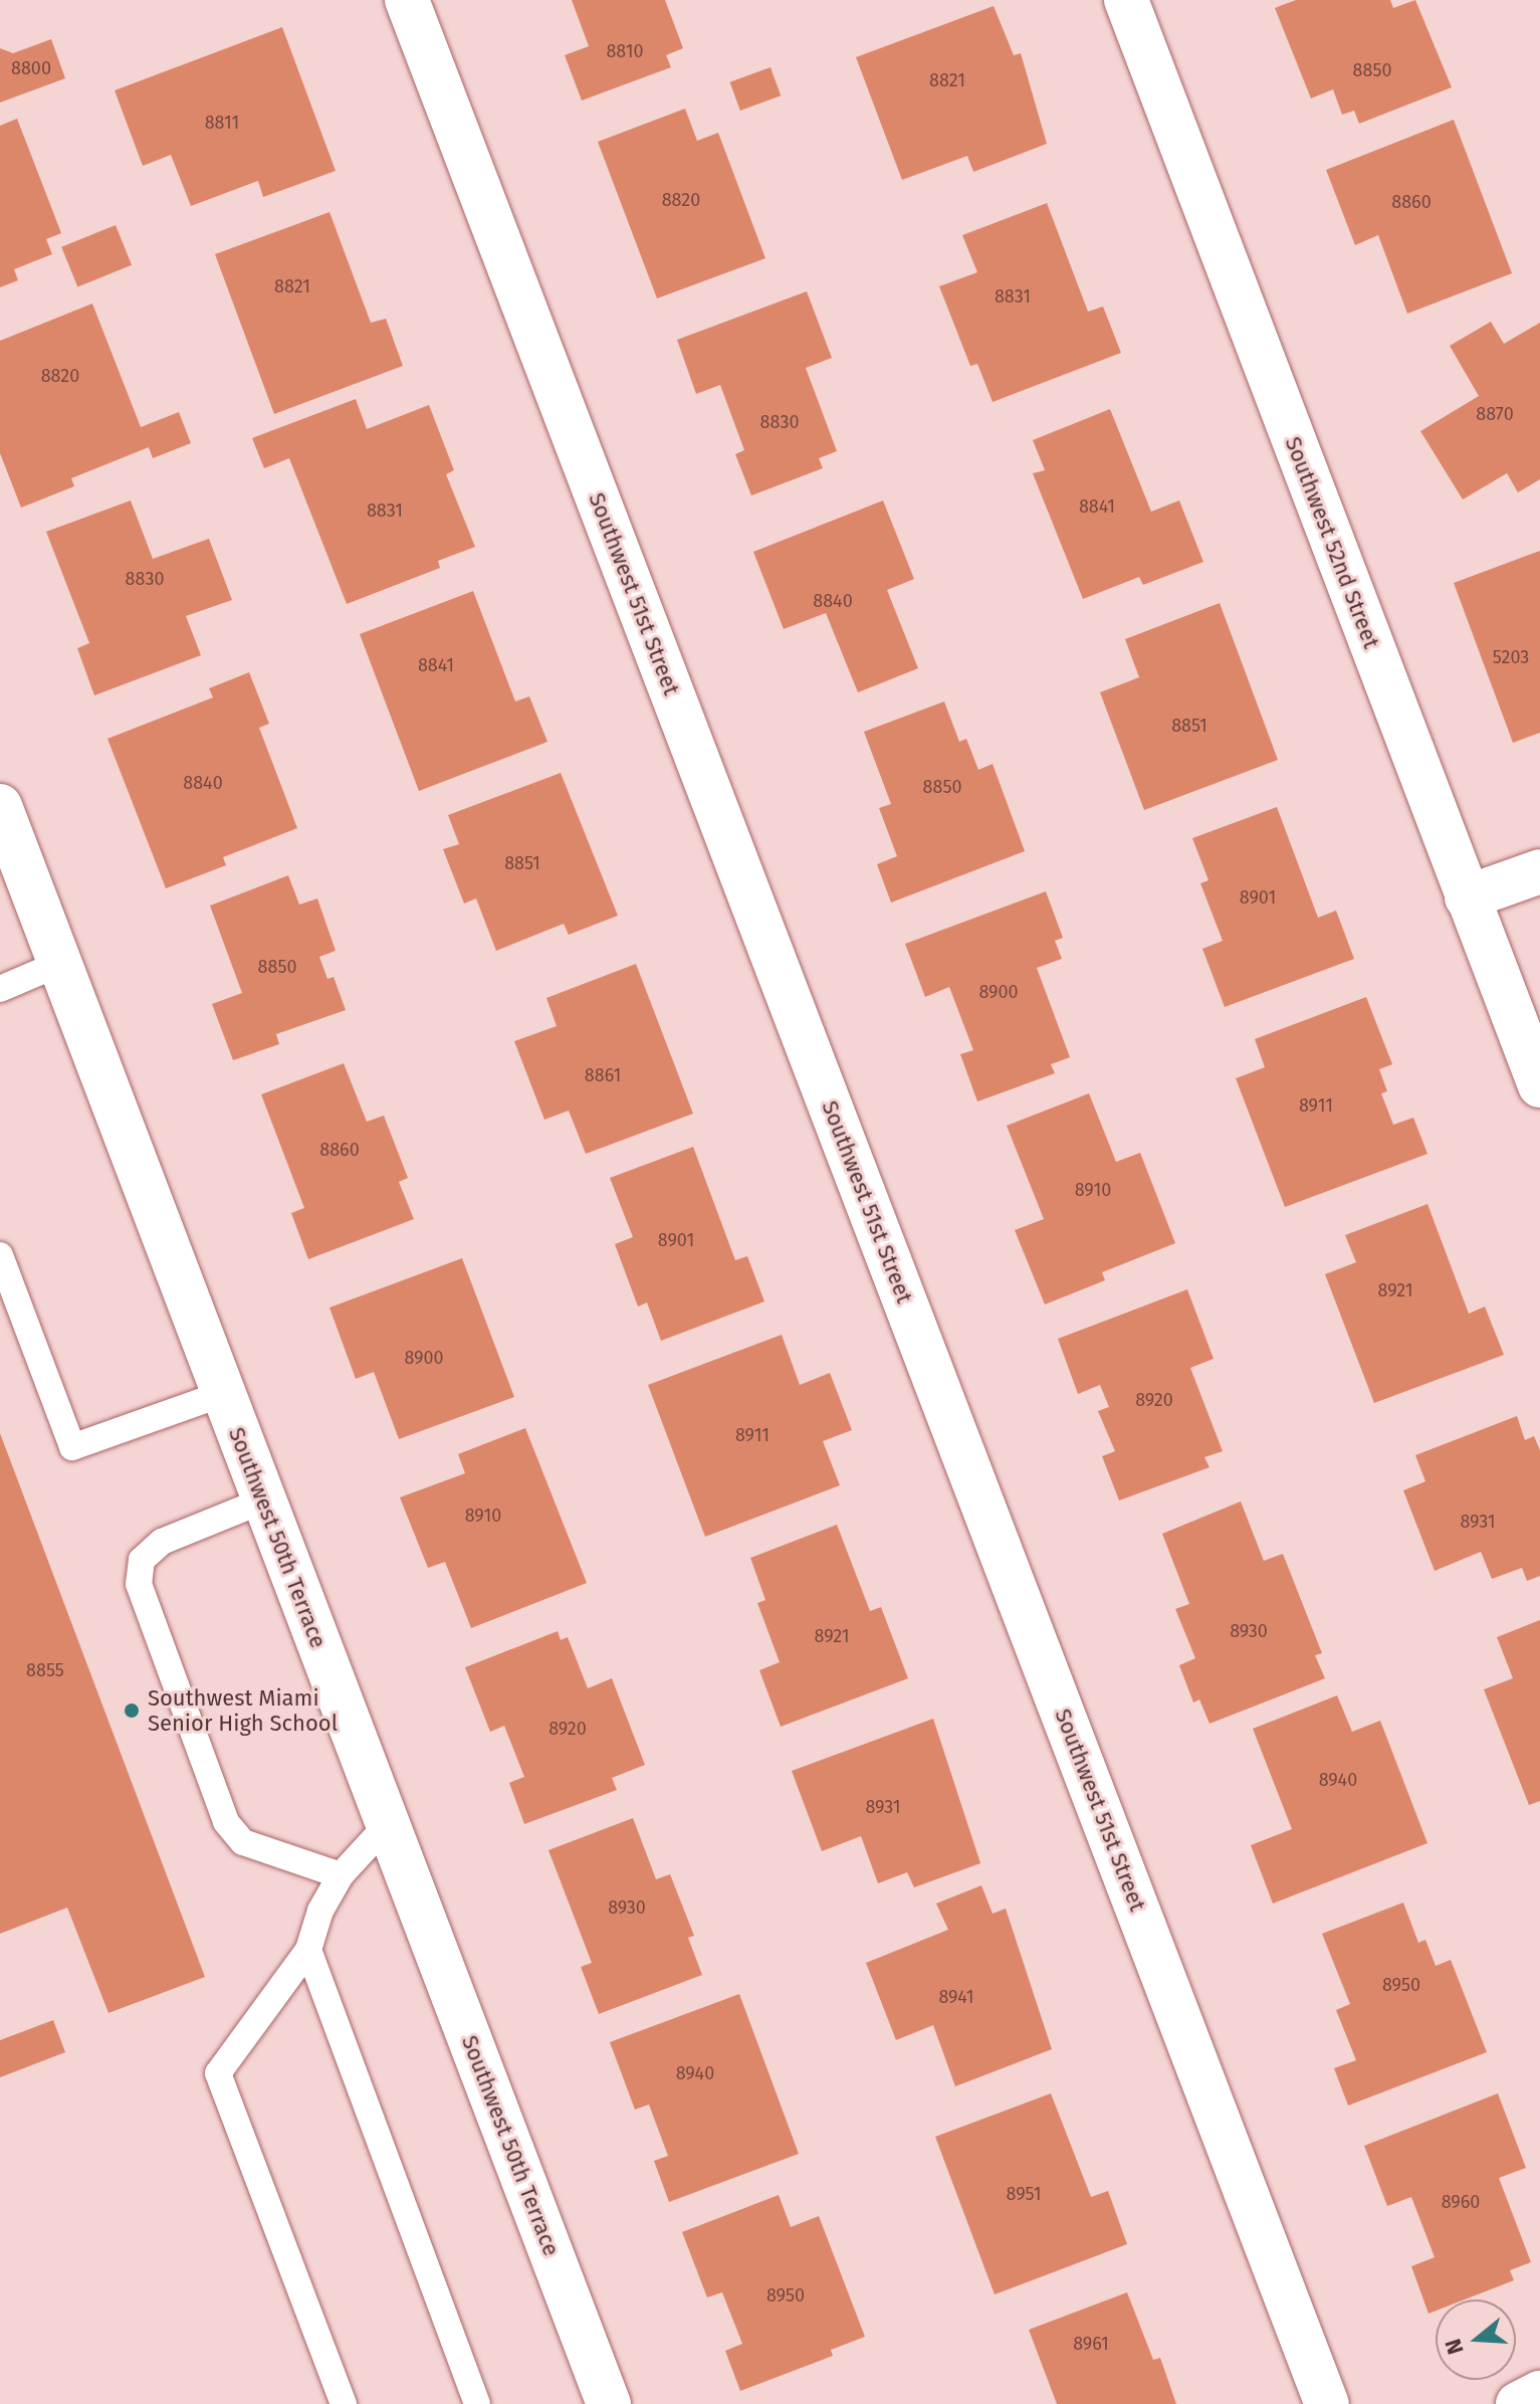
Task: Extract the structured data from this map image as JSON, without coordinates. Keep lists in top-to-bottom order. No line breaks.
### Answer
{"streets":{"street":["Southwest 52nd Street","Southwest 51st Street","Southwest 50th Terrace"]},"places":["Southwest Miami Senior High School"],"house_numbers":["8810","8800","8850","8821","8811","8820","8860","8821","8831","8820","8870","8830","8841","8831","8830","8840","5203","8841","8851","8840","8850","8851","8901","8850","8900","8861","8911","8860","8910","8901","8921","8900","8920","8911","8910","8931","8930","8921","8855","8920","8940","8931","8930","8950","8941","8940","8951","8960","8950","8961"],"north":"left"}
